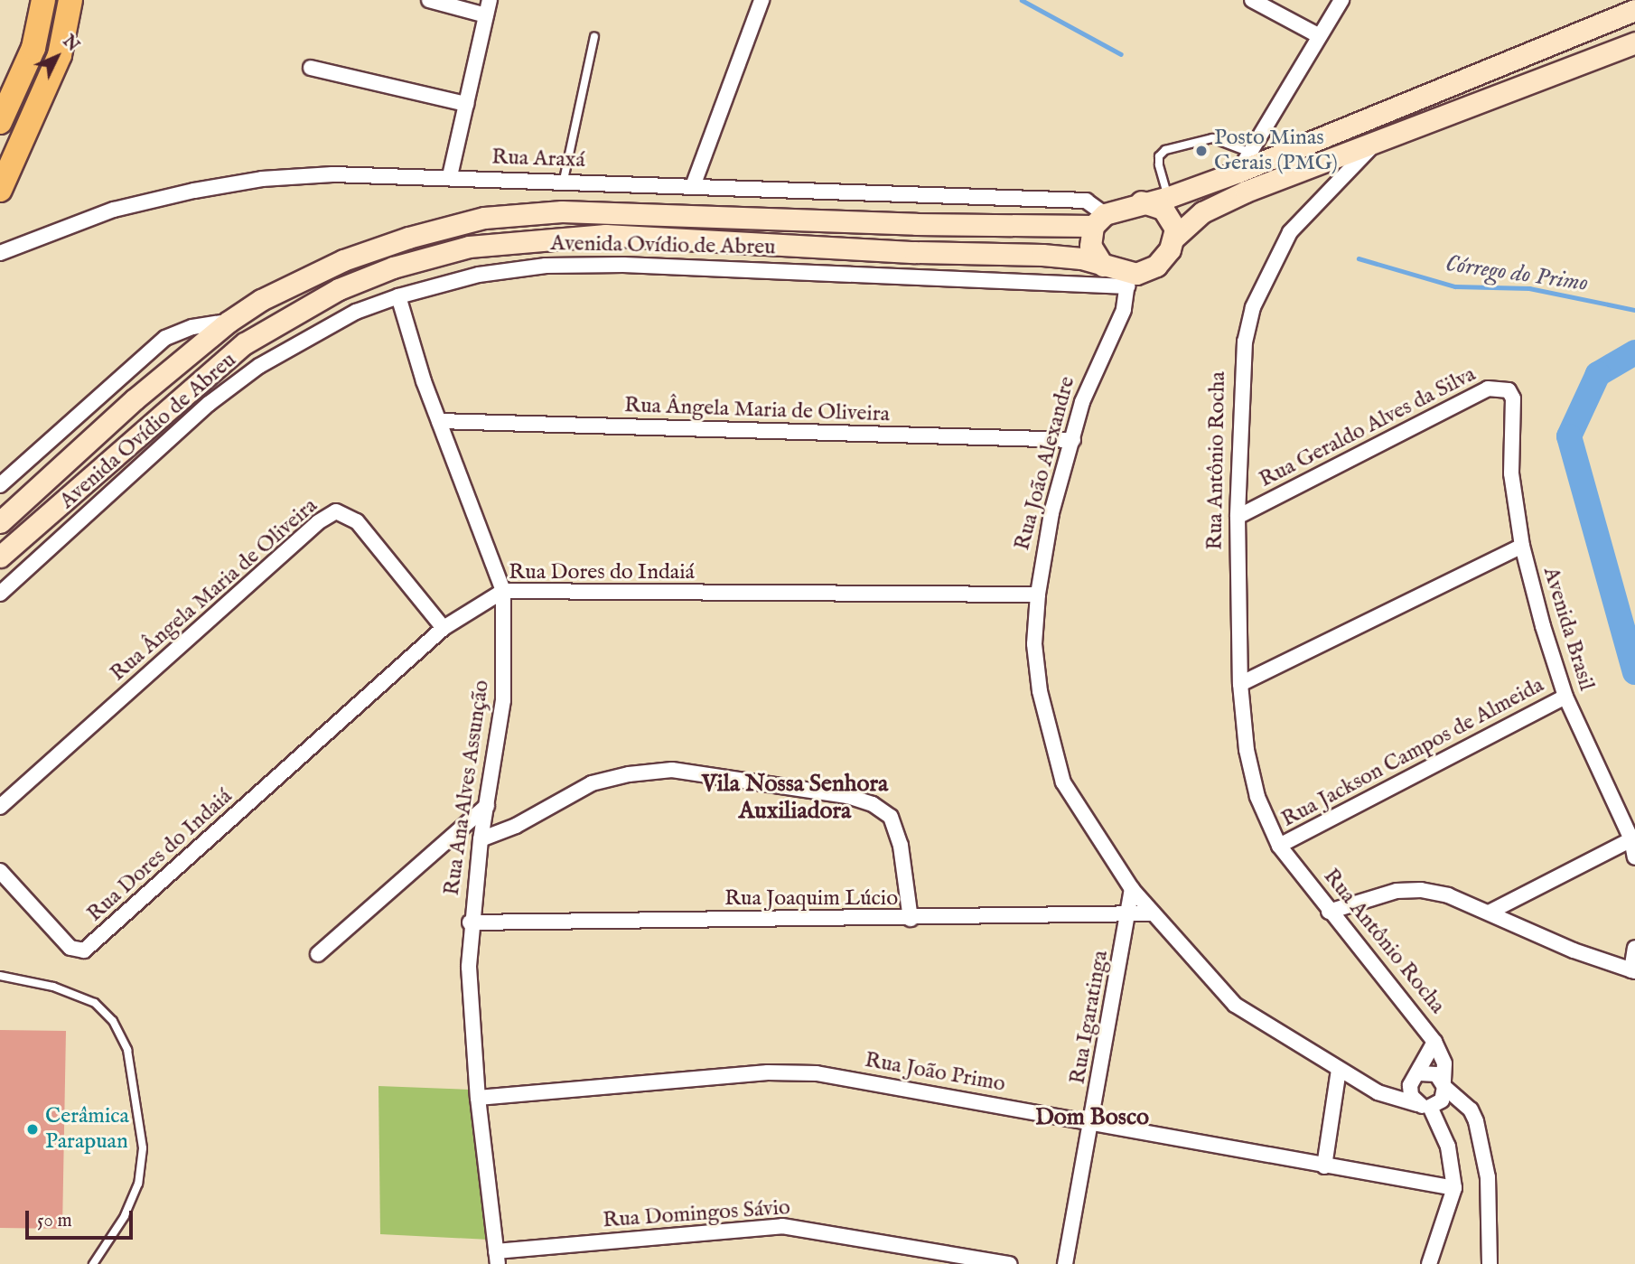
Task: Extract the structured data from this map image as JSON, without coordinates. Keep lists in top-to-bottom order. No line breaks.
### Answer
{"streets":{"main road":["Avenida Ovídio de Abreu","Rua Antônio Rocha"],"street":["Rua Araxá","Rua Ângela Maria de Oliveira","Rua Geraldo Alves da Silva","Rua João Alexandre","Rua Dores do Indaiá","Avenida Brasil","Rua Jackson Campos de Almeida","Rua Ana Alves Assunção","Rua Joaquim Lúcio","Rua Igaratinga","Rua João Primo","Rua Domingos Sávio"]},"crossings":[["Rua Araxá","Avenida Ovídio de Abreu"],["Rua Araxá","Rua João Alexandre"],["Avenida Ovídio de Abreu","Rua João Alexandre"],["Avenida Ovídio de Abreu","Rua Ana Alves Assunção"],["Rua Ângela Maria de Oliveira","Rua João Alexandre"],["Rua Ângela Maria de Oliveira","Rua Dores do Indaiá"],["Rua Ângela Maria de Oliveira","Rua Ana Alves Assunção"],["Rua Geraldo Alves da Silva","Rua Antônio Rocha"],["Rua Geraldo Alves da Silva","Avenida Brasil"],["Rua Antônio Rocha","Rua Jackson Campos de Almeida"],["Rua João Alexandre","Rua Dores do Indaiá"],["Rua João Alexandre","Rua Joaquim Lúcio"],["Rua João Alexandre","Rua Igaratinga"],["Rua Dores do Indaiá","Rua Ana Alves Assunção"],["Avenida Brasil","Rua Jackson Campos de Almeida"],["Rua Ana Alves Assunção","Rua Joaquim Lúcio"],["Rua Ana Alves Assunção","Rua João Primo"],["Rua Ana Alves Assunção","Rua Domingos Sávio"],["Rua Joaquim Lúcio","Rua Igaratinga"],["Rua Igaratinga","Rua João Primo"]],"districts":["Vila Nossa Senhora Auxiliadora","Dom Bosco"],"water":["Córrego do Primo"],"places":["Posto Minas Gerais (PMG)","Cerâmica Parapuan"],"scale_bar":"50 m","north":"top right"}
